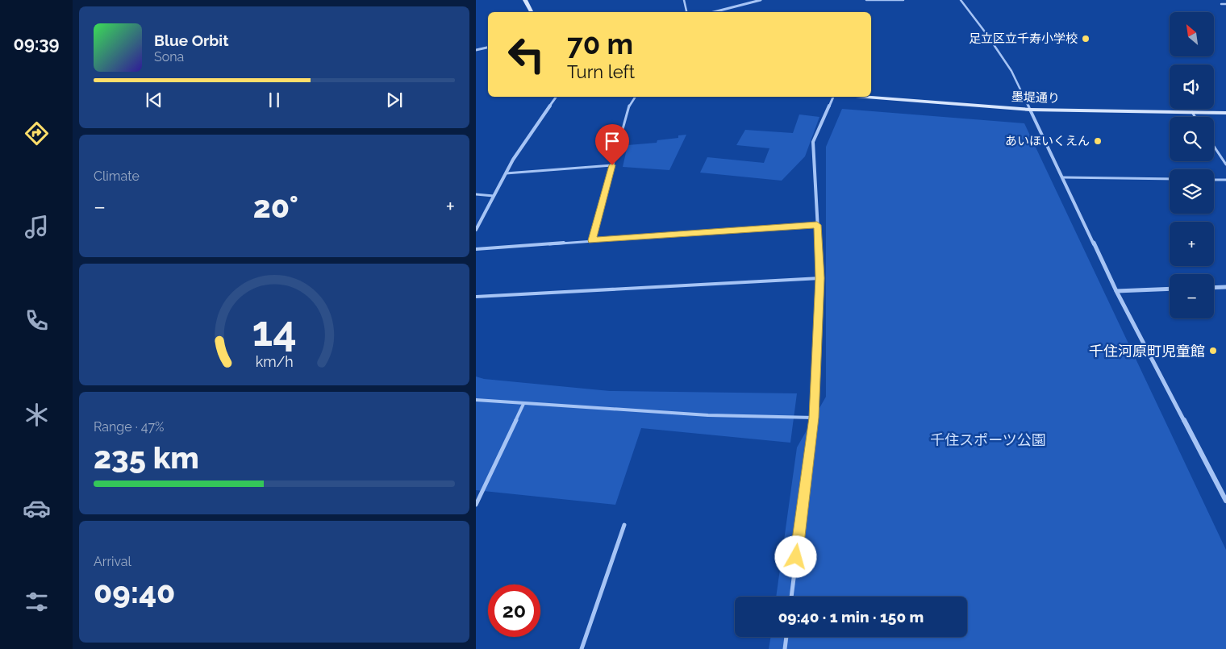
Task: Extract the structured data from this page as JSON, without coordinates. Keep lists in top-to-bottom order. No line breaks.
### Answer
{"streets":{"main road":["墨堤通り"]},"parks":["千住スポーツ公園"],"places":["足立区立千寿小学校","あいほいくえん","千住河原町児童館"],"north":"top left","page":{"tabs":"09:39","map_buttons":["+","−"],"turn":["70 m","Turn left"],"song":["Blue Orbit","Sona"],"tile":["Climate",["Range · 47%","235 km"],["Arrival","09:40"]],"heat":["−","20°","+"],"limit":"20","trip":"09:40 · 1 min · 150 m","gauge":["14","km/h"]}}
